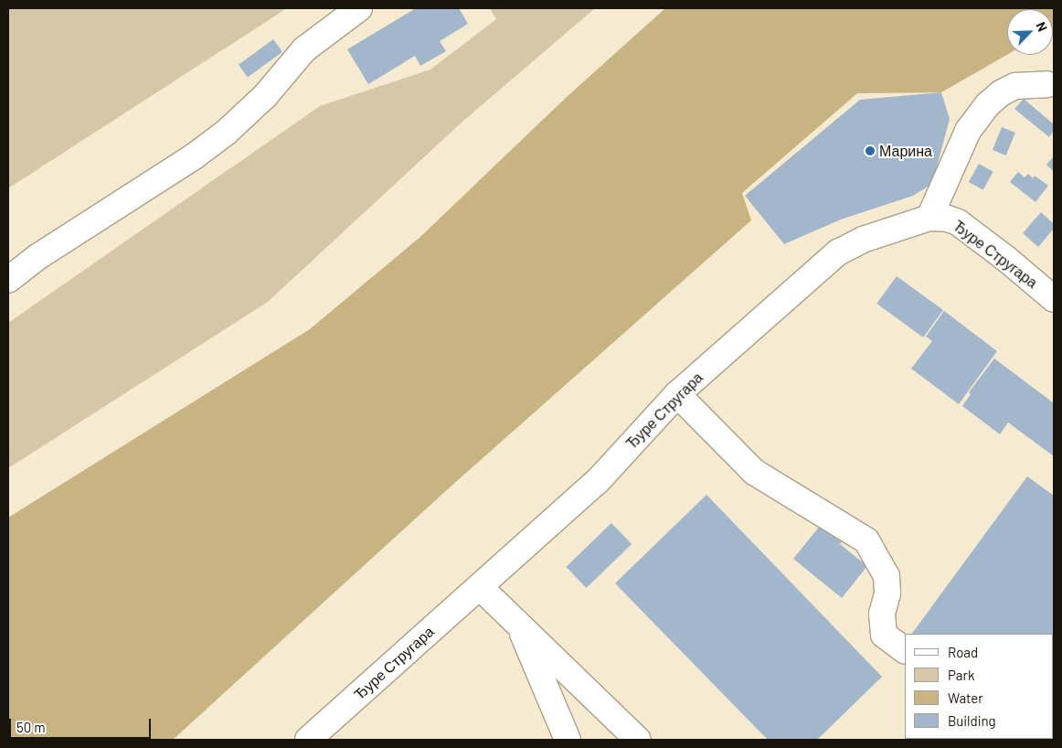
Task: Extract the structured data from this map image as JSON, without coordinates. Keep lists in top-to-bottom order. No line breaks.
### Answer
{"streets":{"street":["Ђуре Стругара"]},"places":["Марина"],"legend":["Road","Park","Water","Building"],"scale_bar":"50 m","north":"top right"}
